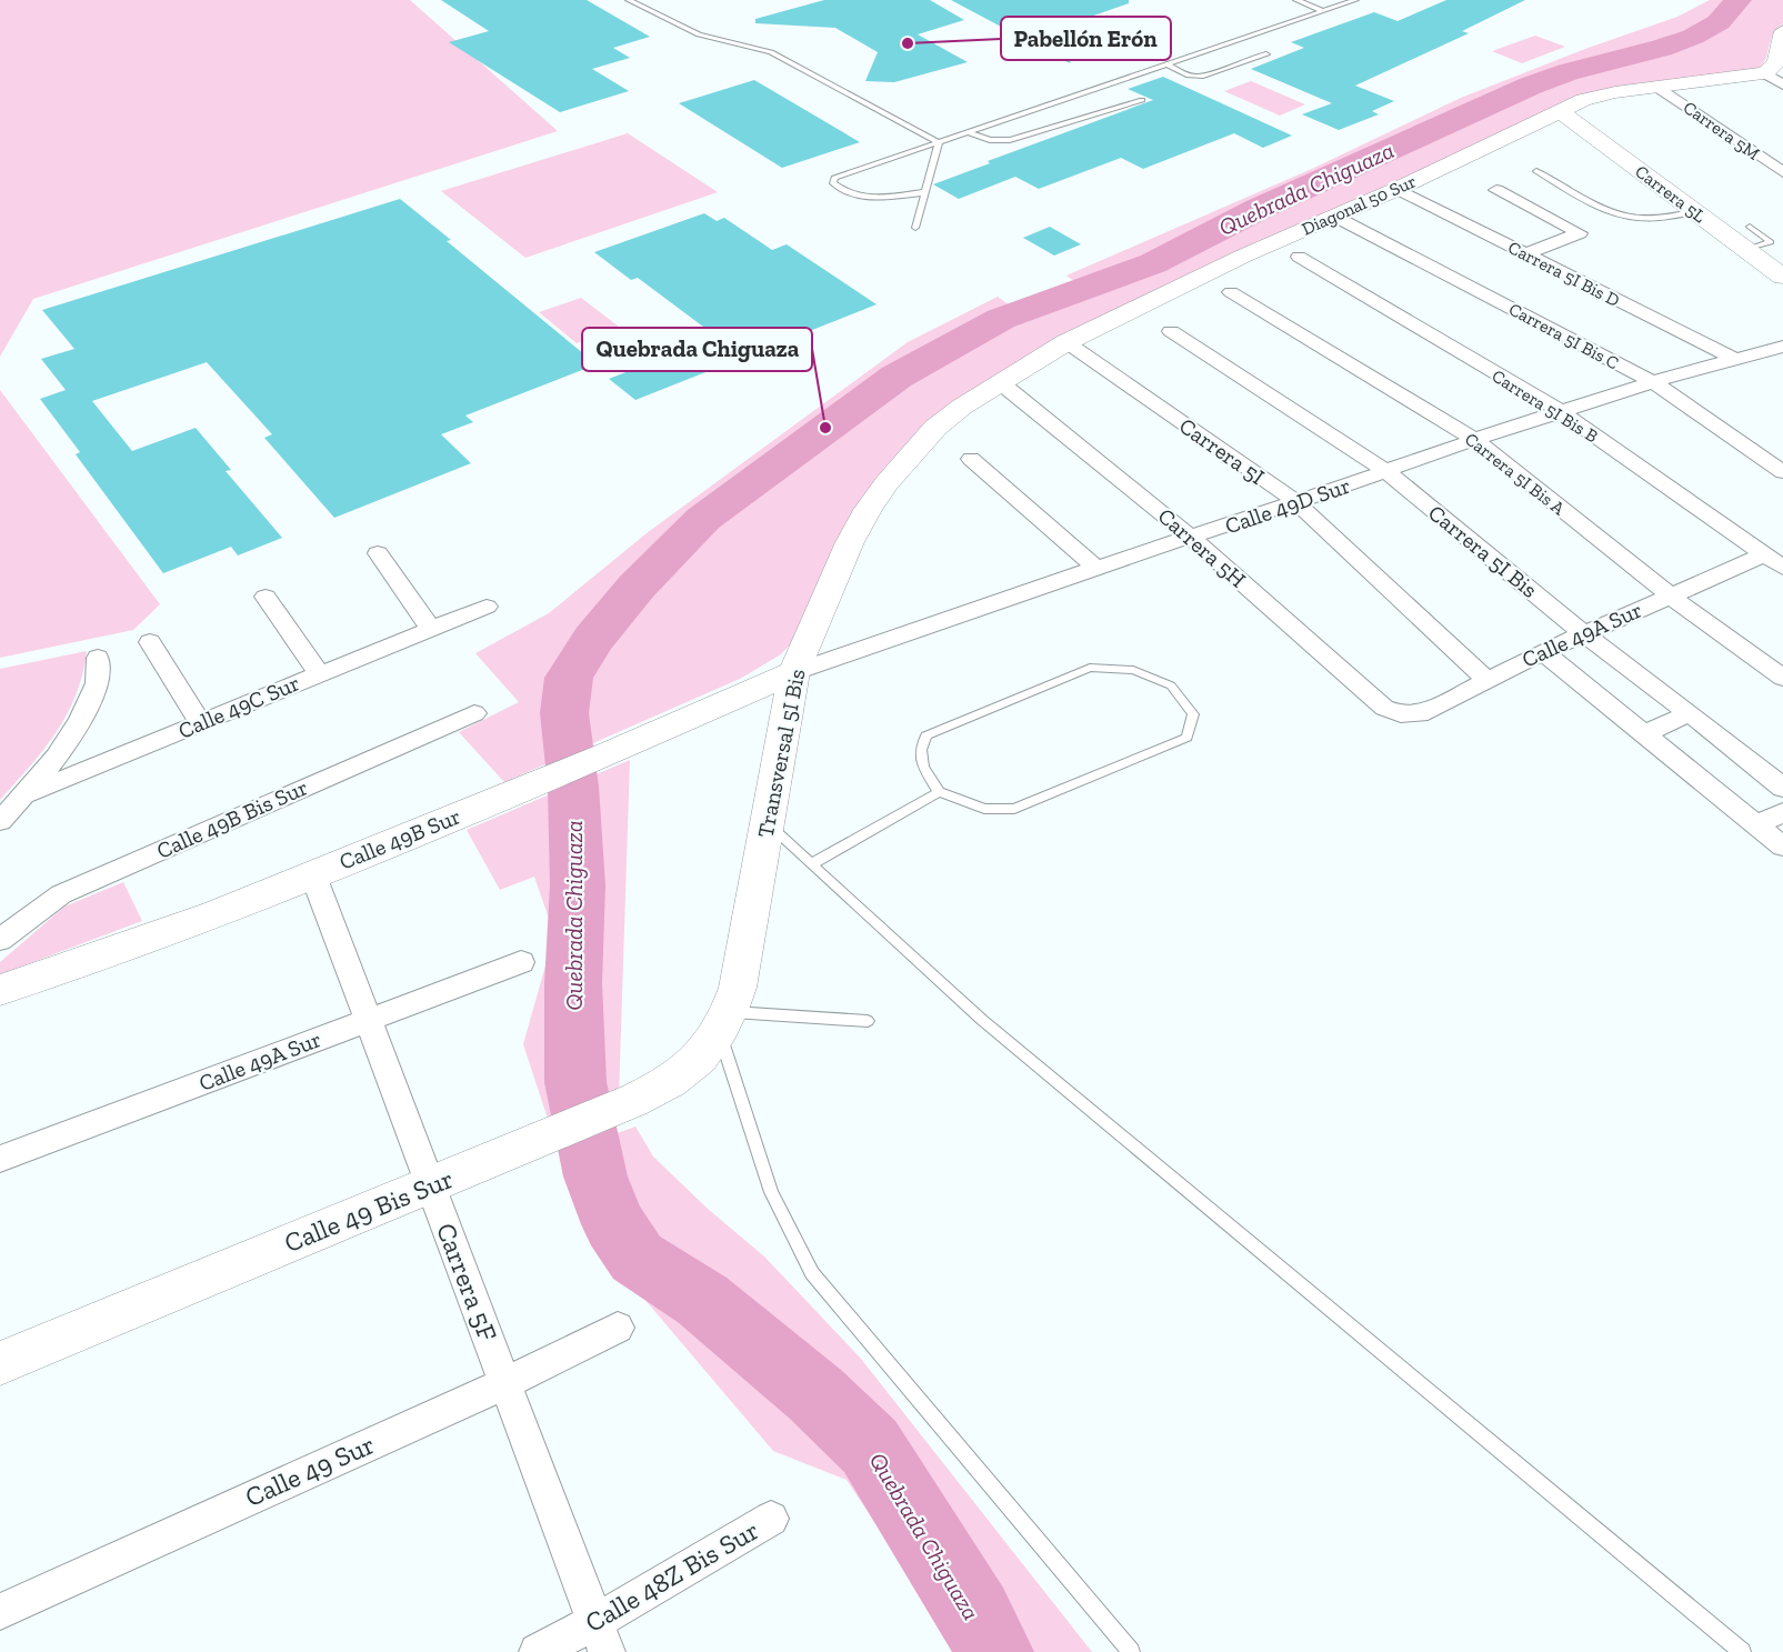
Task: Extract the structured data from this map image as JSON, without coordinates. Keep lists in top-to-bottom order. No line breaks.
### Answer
{"streets":{"street":["Carrera 5M","Carrera 5L","Diagonal 50 Sur","Carrera 5I Bis D","Carrera 5I Bis C","Carrera 5I Bis B","Carrera 5I","Carrera 5I Bis A","Calle 49D Sur","Carrera 5H","Carrera 5I Bis","Calle 49A Sur","Calle 49C Sur","Transversal 5I Bis","Calle 49B Bis Sur","Calle 49B Sur","Calle 49 Bis Sur","Carrera 5F","Calle 49 Sur","Calle 48Z Bis Sur"]},"crossings":[["Carrera 5M","Diagonal 50 Sur"],["Carrera 5L","Diagonal 50 Sur"],["Diagonal 50 Sur","Carrera 5I Bis D"],["Diagonal 50 Sur","Carrera 5I Bis C"],["Diagonal 50 Sur","Carrera 5I"],["Diagonal 50 Sur","Carrera 5H"],["Diagonal 50 Sur","Transversal 5I Bis"],["Carrera 5I Bis D","Calle 49D Sur"],["Carrera 5I Bis C","Calle 49D Sur"],["Carrera 5I Bis B","Calle 49D Sur"],["Carrera 5I Bis B","Calle 49A Sur"],["Carrera 5I","Calle 49D Sur"],["Carrera 5I","Calle 49A Sur"],["Carrera 5I Bis A","Calle 49D Sur"],["Carrera 5I Bis A","Calle 49A Sur"],["Calle 49D Sur","Carrera 5H"],["Calle 49D Sur","Carrera 5I Bis"],["Calle 49D Sur","Transversal 5I Bis"],["Calle 49D Sur","Calle 49B Sur"],["Carrera 5H","Calle 49A Sur"],["Carrera 5I Bis","Calle 49A Sur"],["Calle 49A Sur","Carrera 5F"],["Transversal 5I Bis","Calle 49B Sur"],["Transversal 5I Bis","Calle 49 Bis Sur"],["Calle 49B Sur","Carrera 5F"],["Calle 49 Bis Sur","Carrera 5F"],["Carrera 5F","Calle 49 Sur"],["Carrera 5F","Calle 48Z Bis Sur"]],"water":["Quebrada Chiguaza"],"places":["Pabellón Erón","Quebrada Chiguaza"]}
